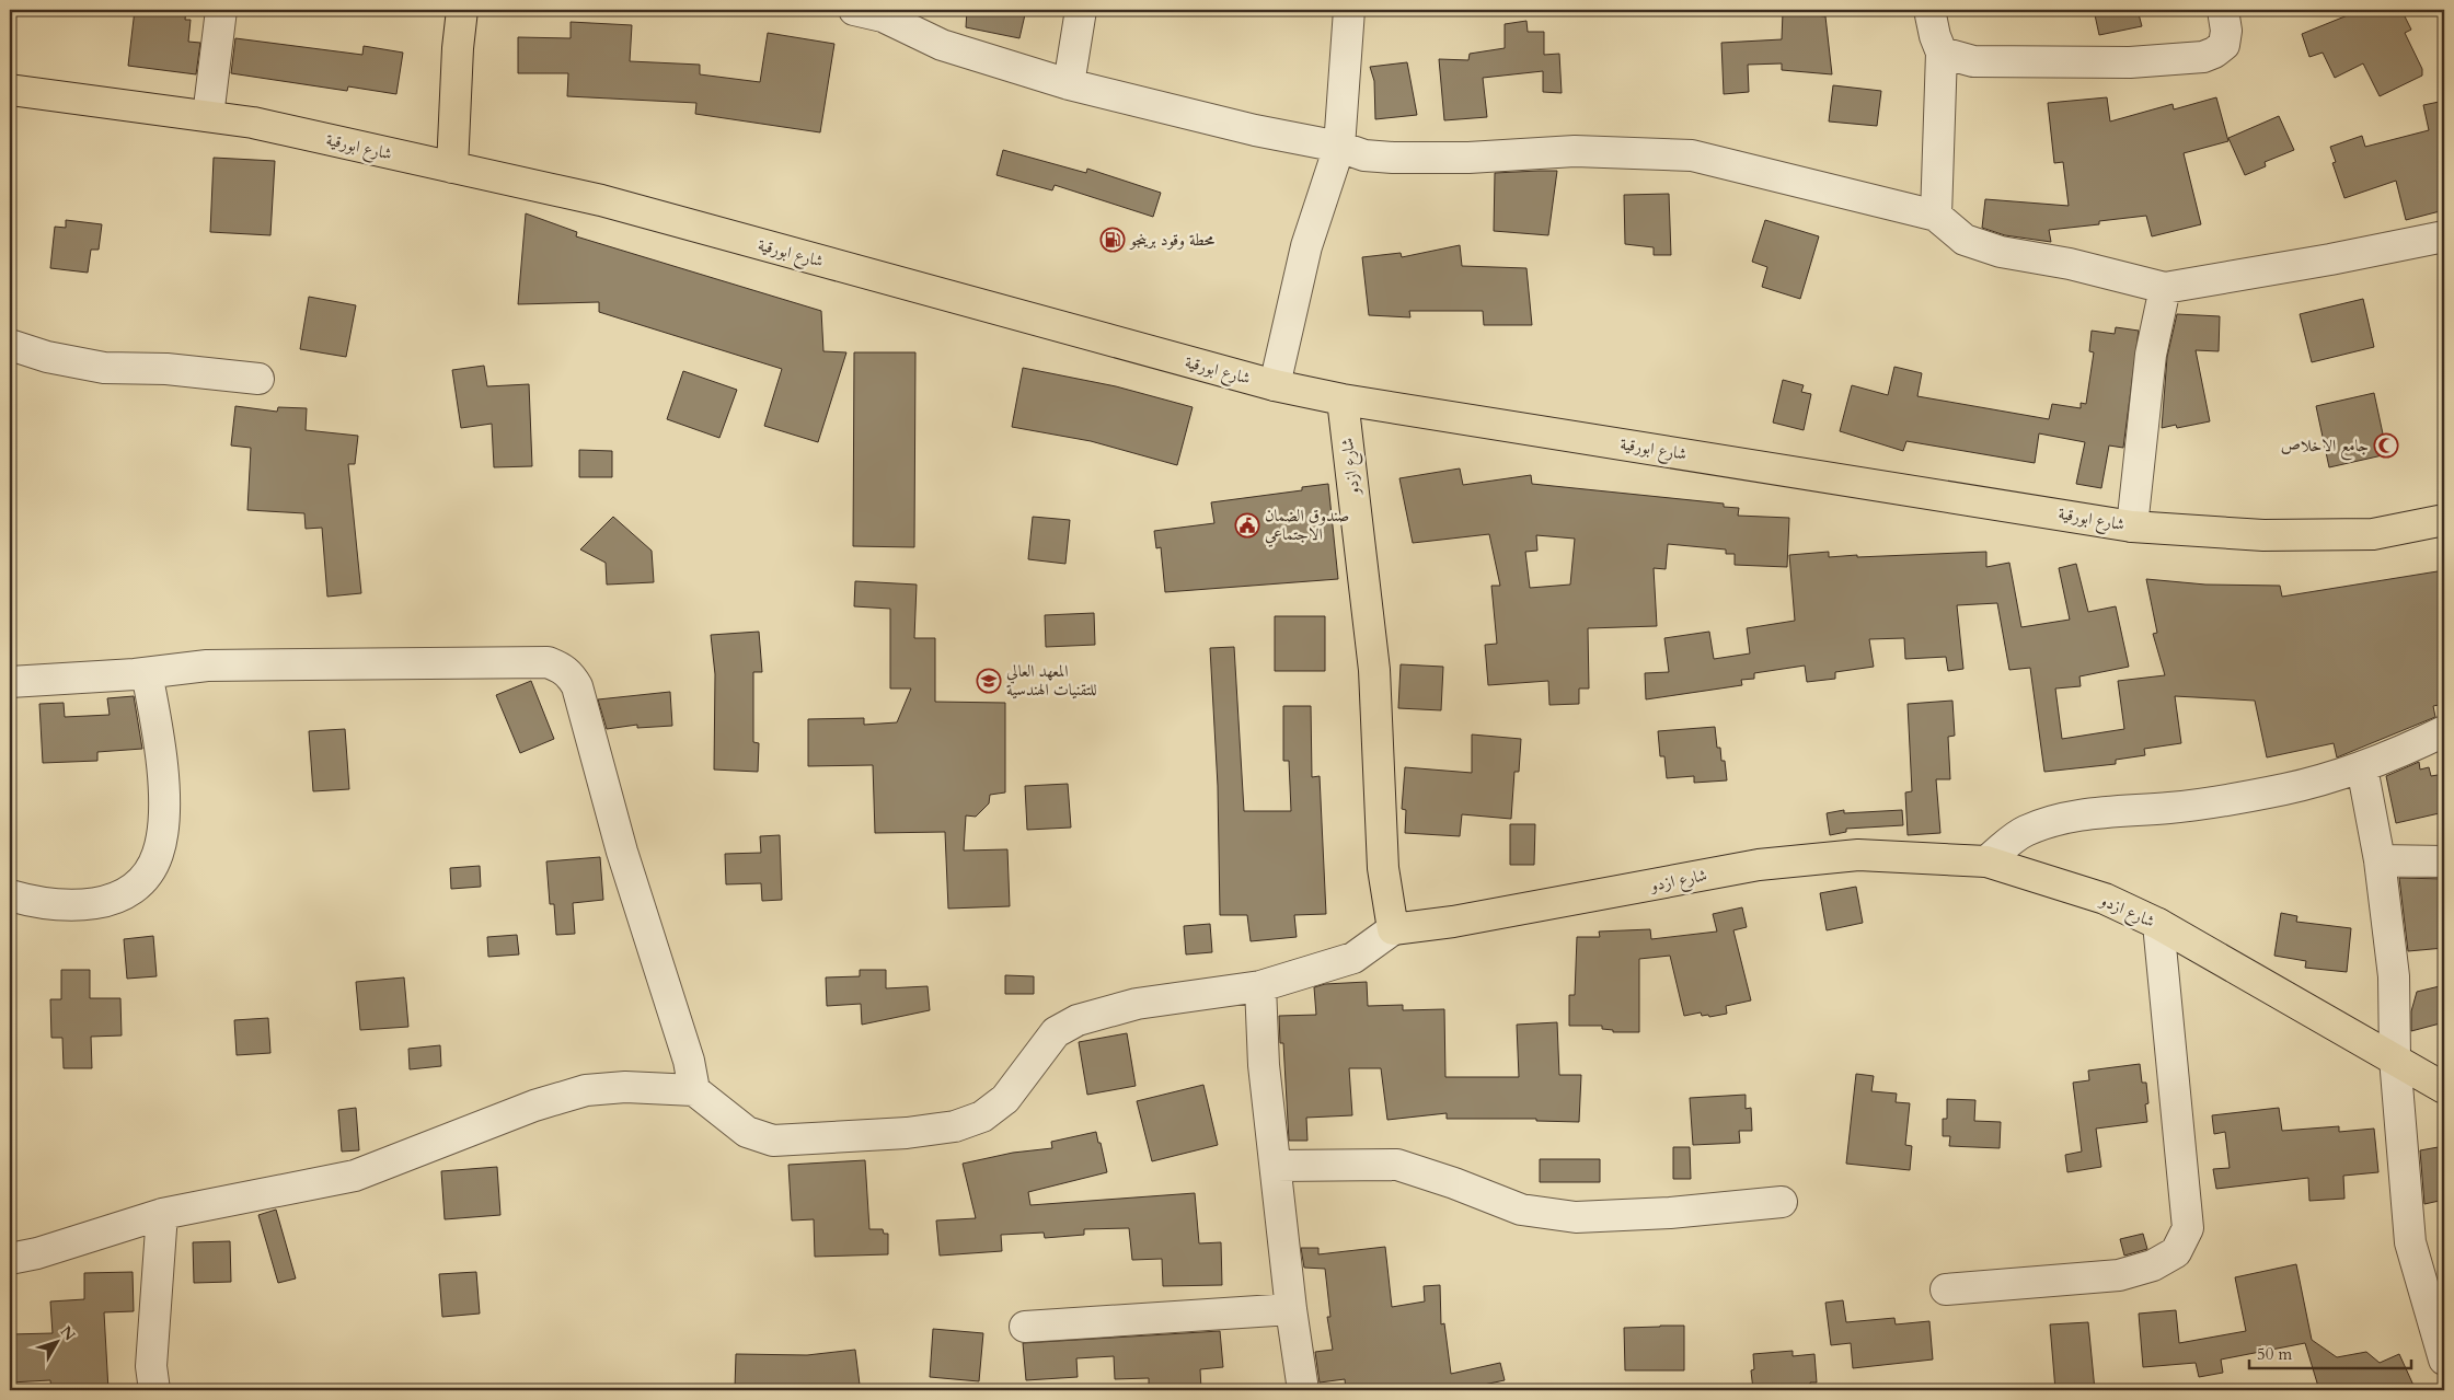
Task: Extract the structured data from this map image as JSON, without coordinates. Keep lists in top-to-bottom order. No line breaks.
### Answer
{"streets":{"main road":["شارع ابورقية","شارع ازدو"]},"crossings":[["شارع ابورقية","شارع ازدو"]],"places":{"fuel station":["محطة وقود برينجو"],"mosque":["جامع الاخلاص"],"public building":["صندوق الضمان الاجتماعي"],"school or university":["المعهد العالي للتقنيات الهندسية"]},"scale_bar":"50 m","north":"top right"}
